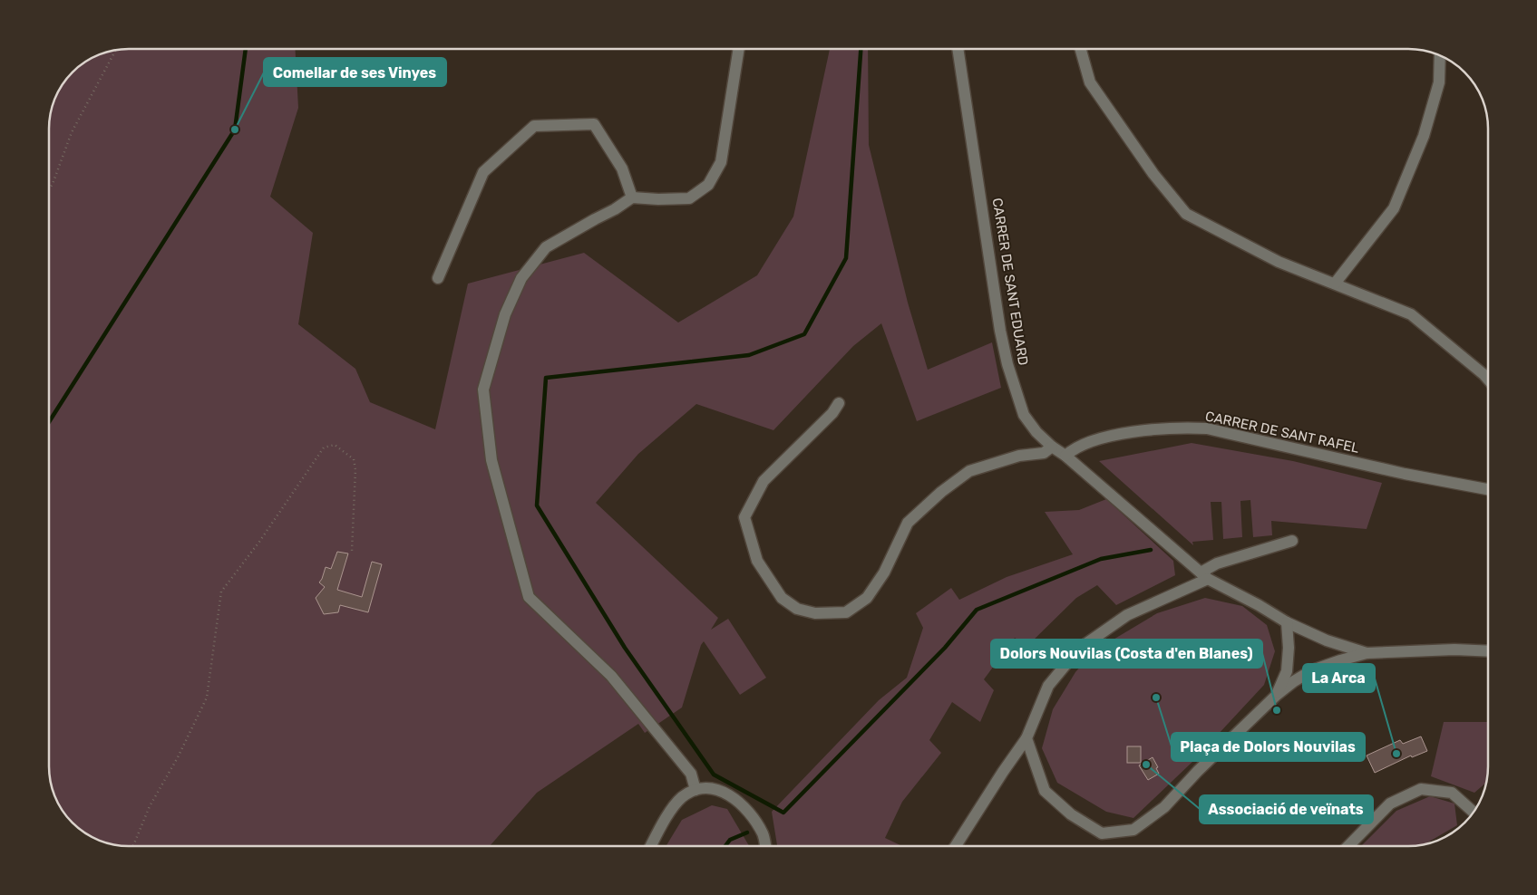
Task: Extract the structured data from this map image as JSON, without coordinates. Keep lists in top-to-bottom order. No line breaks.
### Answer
{"streets":{"street":["CARRER DE SANT EDUARD","CARRER DE SANT RAFEL"]},"crossings":[["CARRER DE SANT EDUARD","CARRER DE SANT RAFEL"]],"places":["Comellar de ses Vinyes","Plaça de Dolors Nouvilas","Dolors Nouvilas (Costa d'en Blanes)","La Arca","Associació de veïnats"]}
